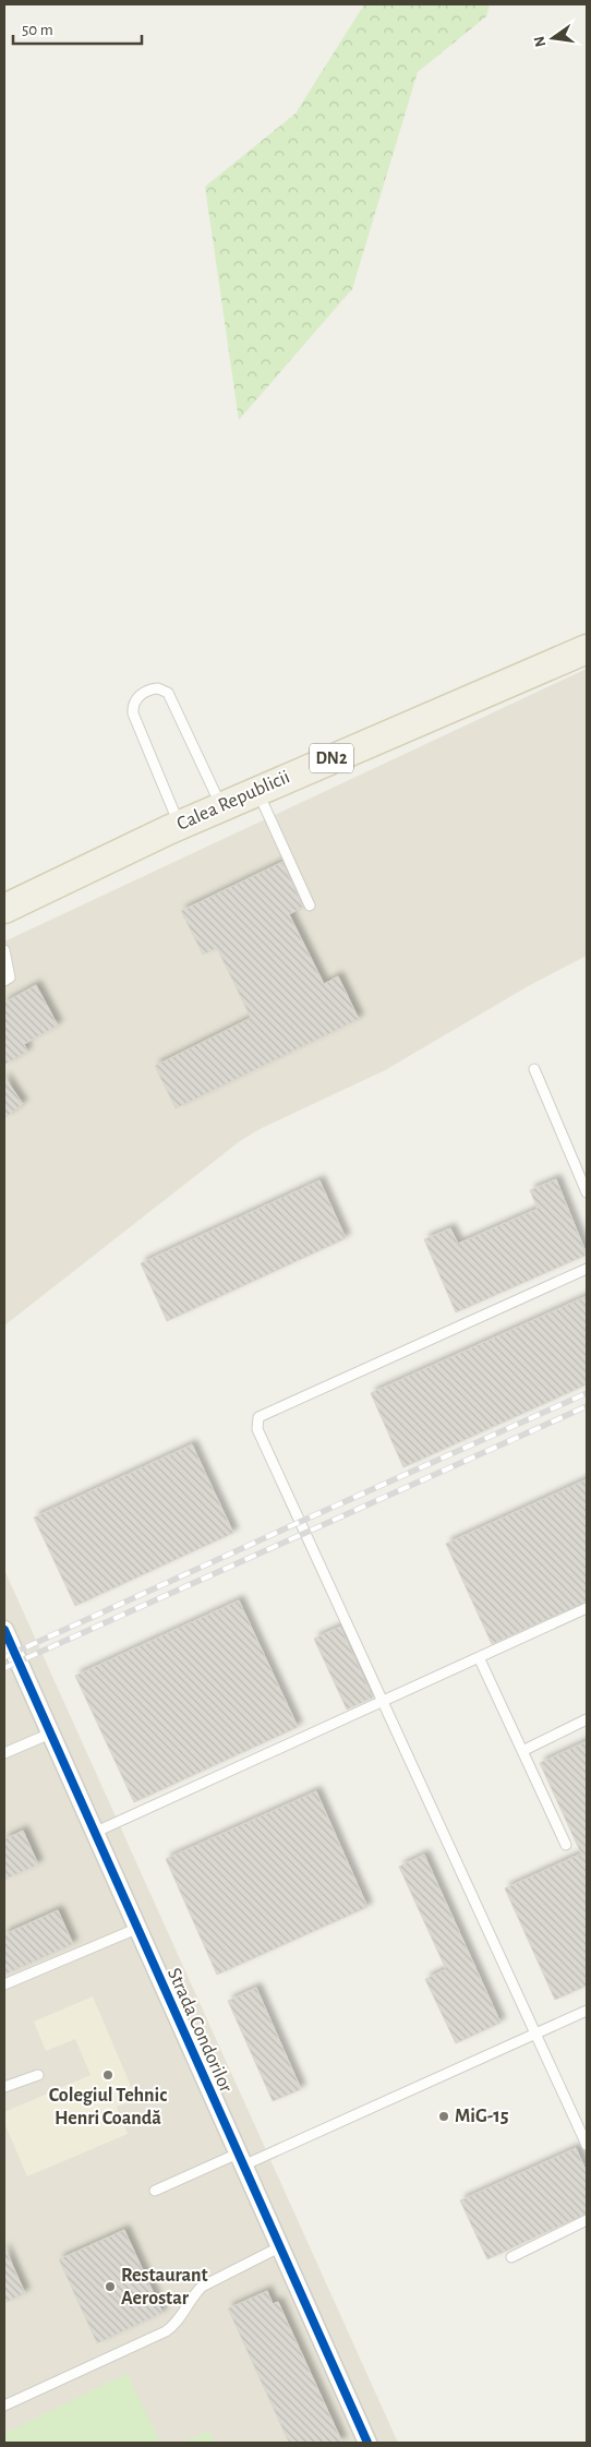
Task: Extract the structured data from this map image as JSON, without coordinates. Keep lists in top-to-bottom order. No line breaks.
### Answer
{"streets":{"main road":["DN2","Calea Republicii"],"street":["Strada Condorilor"]},"places":["Colegiul Tehnic Henri Coandă","MiG-15","Restaurant Aerostar"],"scale_bar":"50 m","north":"left"}
